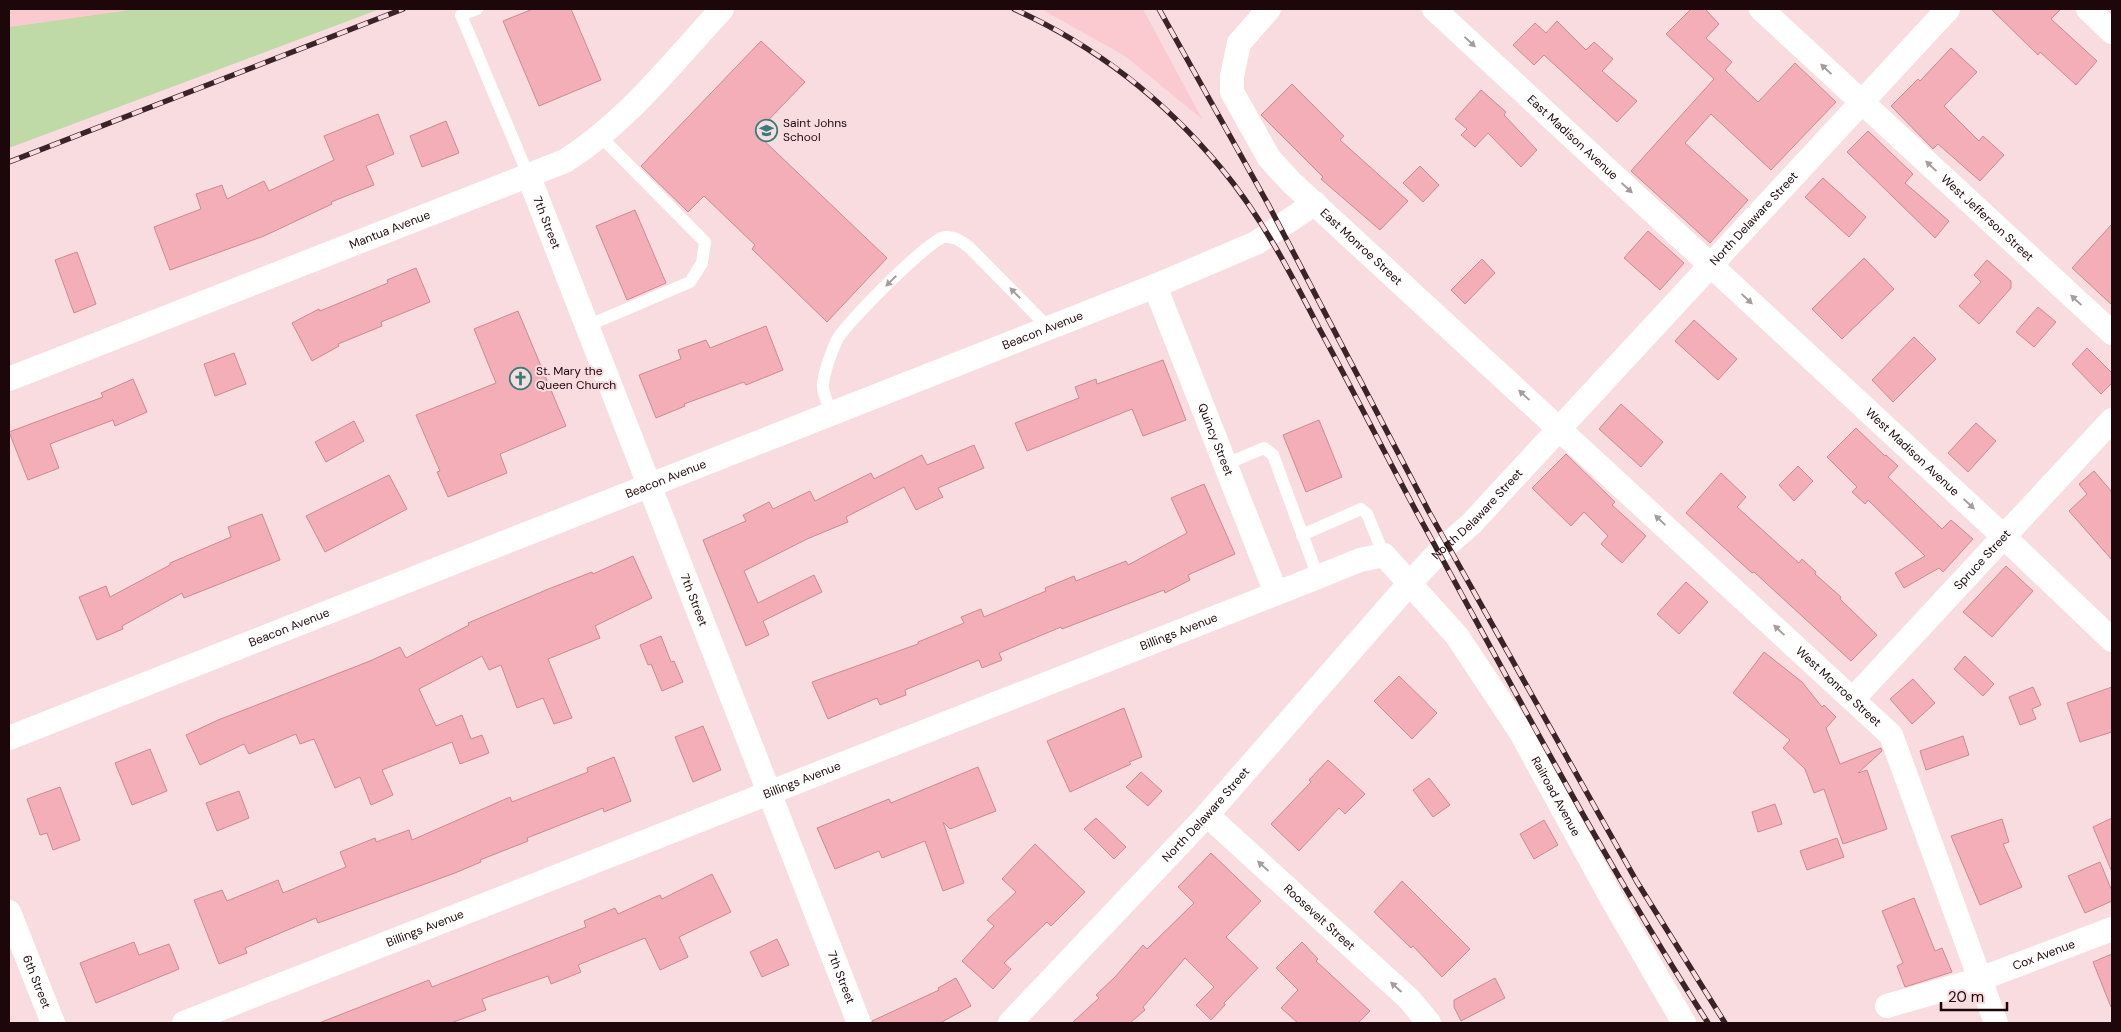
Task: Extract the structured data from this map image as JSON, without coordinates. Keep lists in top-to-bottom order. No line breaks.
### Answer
{"streets":{"street":["East Madison Avenue","West Jefferson Street","North Delaware Street","7th Street","Mantua Avenue","East Monroe Street","Beacon Avenue","Quincy Street","West Madison Avenue","Spruce Street","Billings Avenue","West Monroe Street","Railroad Avenue","Roosevelt Street","Cox Avenue","6th Street"]},"crossings":[["East Madison Avenue","North Delaware Street"],["East Madison Avenue","West Madison Avenue"],["West Jefferson Street","North Delaware Street"],["North Delaware Street","East Monroe Street"],["North Delaware Street","West Madison Avenue"],["North Delaware Street","West Monroe Street"],["North Delaware Street","Railroad Avenue"],["North Delaware Street","Roosevelt Street"],["7th Street","Mantua Avenue"],["7th Street","Beacon Avenue"],["7th Street","Billings Avenue"],["East Monroe Street","Beacon Avenue"],["East Monroe Street","West Monroe Street"],["Beacon Avenue","Quincy Street"],["Quincy Street","Billings Avenue"],["West Madison Avenue","Spruce Street"],["Spruce Street","West Monroe Street"],["West Monroe Street","Cox Avenue"]],"one_way":["East Madison Avenue","West Jefferson Street","East Monroe Street","West Madison Avenue","West Monroe Street","Roosevelt Street"],"places":{"school or university":["Saint Johns School"],"church":["St. Mary the Queen Church"]},"scale_bar":"20 m"}
